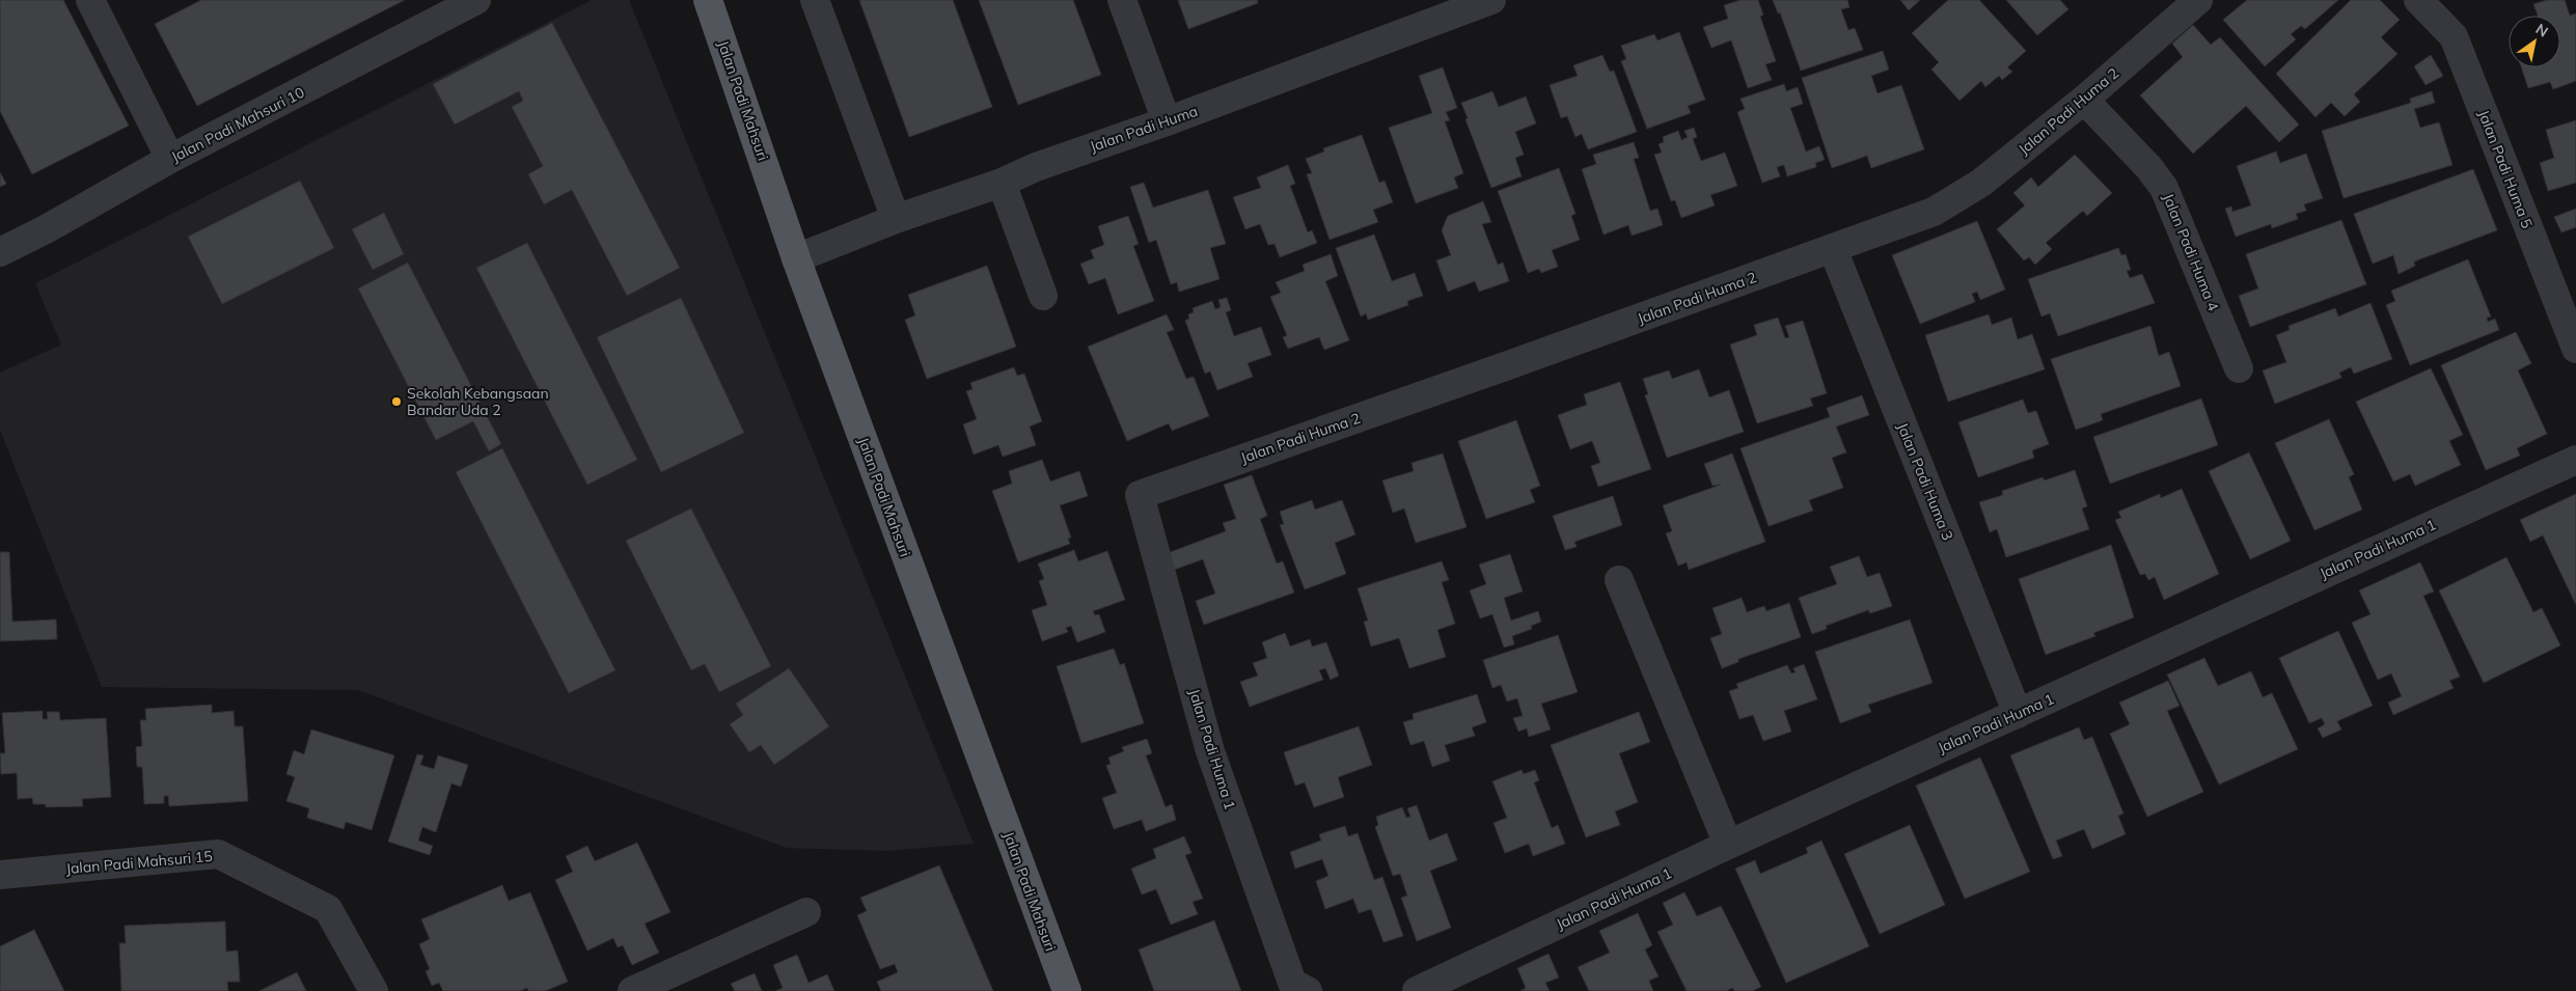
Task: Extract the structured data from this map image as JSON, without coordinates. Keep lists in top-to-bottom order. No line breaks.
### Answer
{"streets":{"main road":["Jalan Padi Mahsuri"],"street":["Jalan Padi Huma 2","Jalan Padi Mahsuri 10","Jalan Padi Huma","Jalan Padi Huma 5","Jalan Padi Huma 4","Jalan Padi Huma 3","Jalan Padi Huma 1","Jalan Padi Mahsuri 15"]},"crossings":[["Jalan Padi Mahsuri","Jalan Padi Huma"],["Jalan Padi Huma 2","Jalan Padi Huma 4"],["Jalan Padi Huma 2","Jalan Padi Huma 3"],["Jalan Padi Huma 2","Jalan Padi Huma 1"],["Jalan Padi Huma 3","Jalan Padi Huma 1"]],"places":["Sekolah Kebangsaan Bandar Uda 2"],"north":"top right"}
